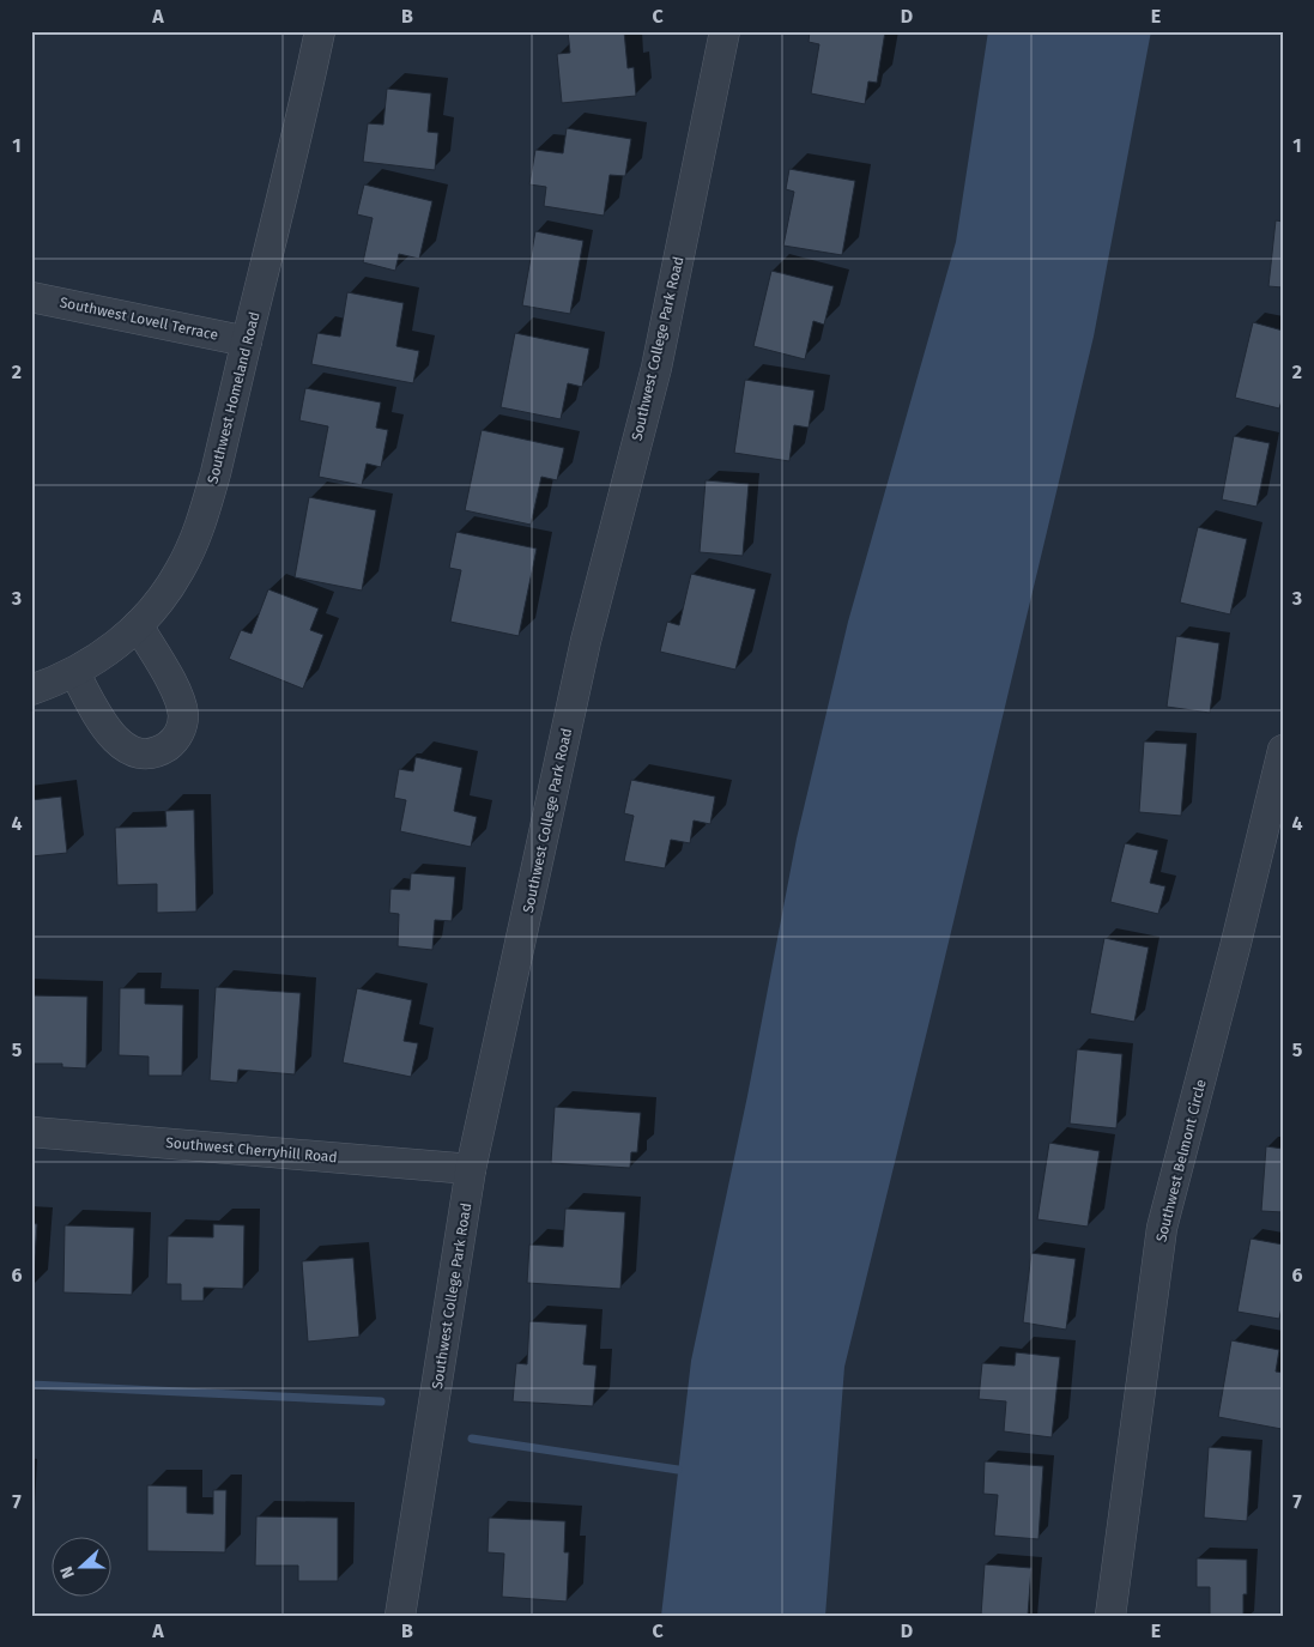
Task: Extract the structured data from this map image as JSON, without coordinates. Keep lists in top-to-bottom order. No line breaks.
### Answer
{"streets":{"street":["Southwest Lovell Terrace","Southwest College Park Road","Southwest Homeland Road","Southwest Cherryhill Road","Southwest Belmont Circle"]},"crossings":[["Southwest Lovell Terrace","Southwest Homeland Road"],["Southwest College Park Road","Southwest Cherryhill Road"]],"north":"left","grid":{"columns":["A","B","C","D","E"],"rows":["1","2","3","4","5","6","7"]}}
